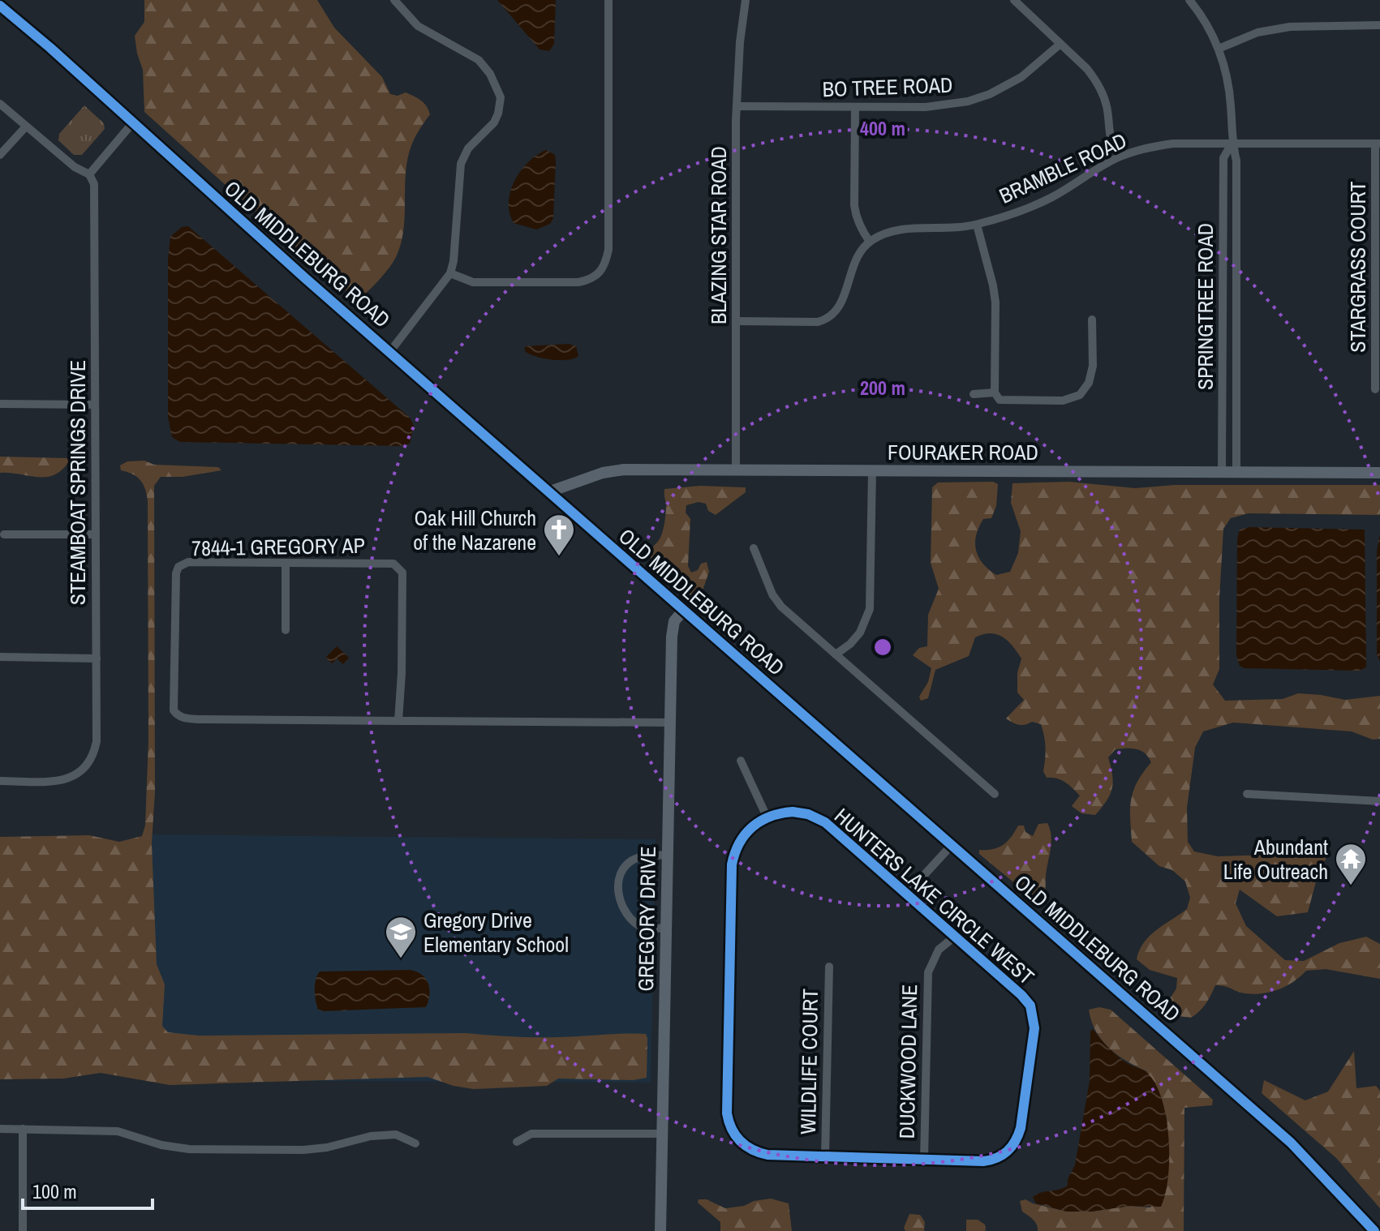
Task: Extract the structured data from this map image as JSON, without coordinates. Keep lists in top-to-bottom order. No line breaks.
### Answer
{"streets":{"main road":["OLD MIDDLEBURG ROAD","FOURAKER ROAD","GREGORY DRIVE"],"street":["BO TREE ROAD","BRAMBLE ROAD","BLAZING STAR ROAD","STARGRASS COURT","SPRINGTREE ROAD","STEAMBOAT SPRINGS DRIVE","7844-1 GREGORY AP","HUNTERS LAKE CIRCLE WEST","WILDLIFE COURT","DUCKWOOD LANE"]},"crossings":[["BO TREE ROAD","BLAZING STAR ROAD"],["BRAMBLE ROAD","STARGRASS COURT"],["BRAMBLE ROAD","SPRINGTREE ROAD"],["BLAZING STAR ROAD","FOURAKER ROAD"],["OLD MIDDLEBURG ROAD","FOURAKER ROAD"],["OLD MIDDLEBURG ROAD","GREGORY DRIVE"],["SPRINGTREE ROAD","FOURAKER ROAD"],["7844-1 GREGORY AP","GREGORY DRIVE"],["HUNTERS LAKE CIRCLE WEST","DUCKWOOD LANE"]],"places":{"church":["Oak Hill Church of the Nazarene"],"temple":["Abundant Life Outreach"],"school or university":["Gregory Drive Elementary School"]},"scale_bar":"100 m","rings":["400 m","200 m"]}
